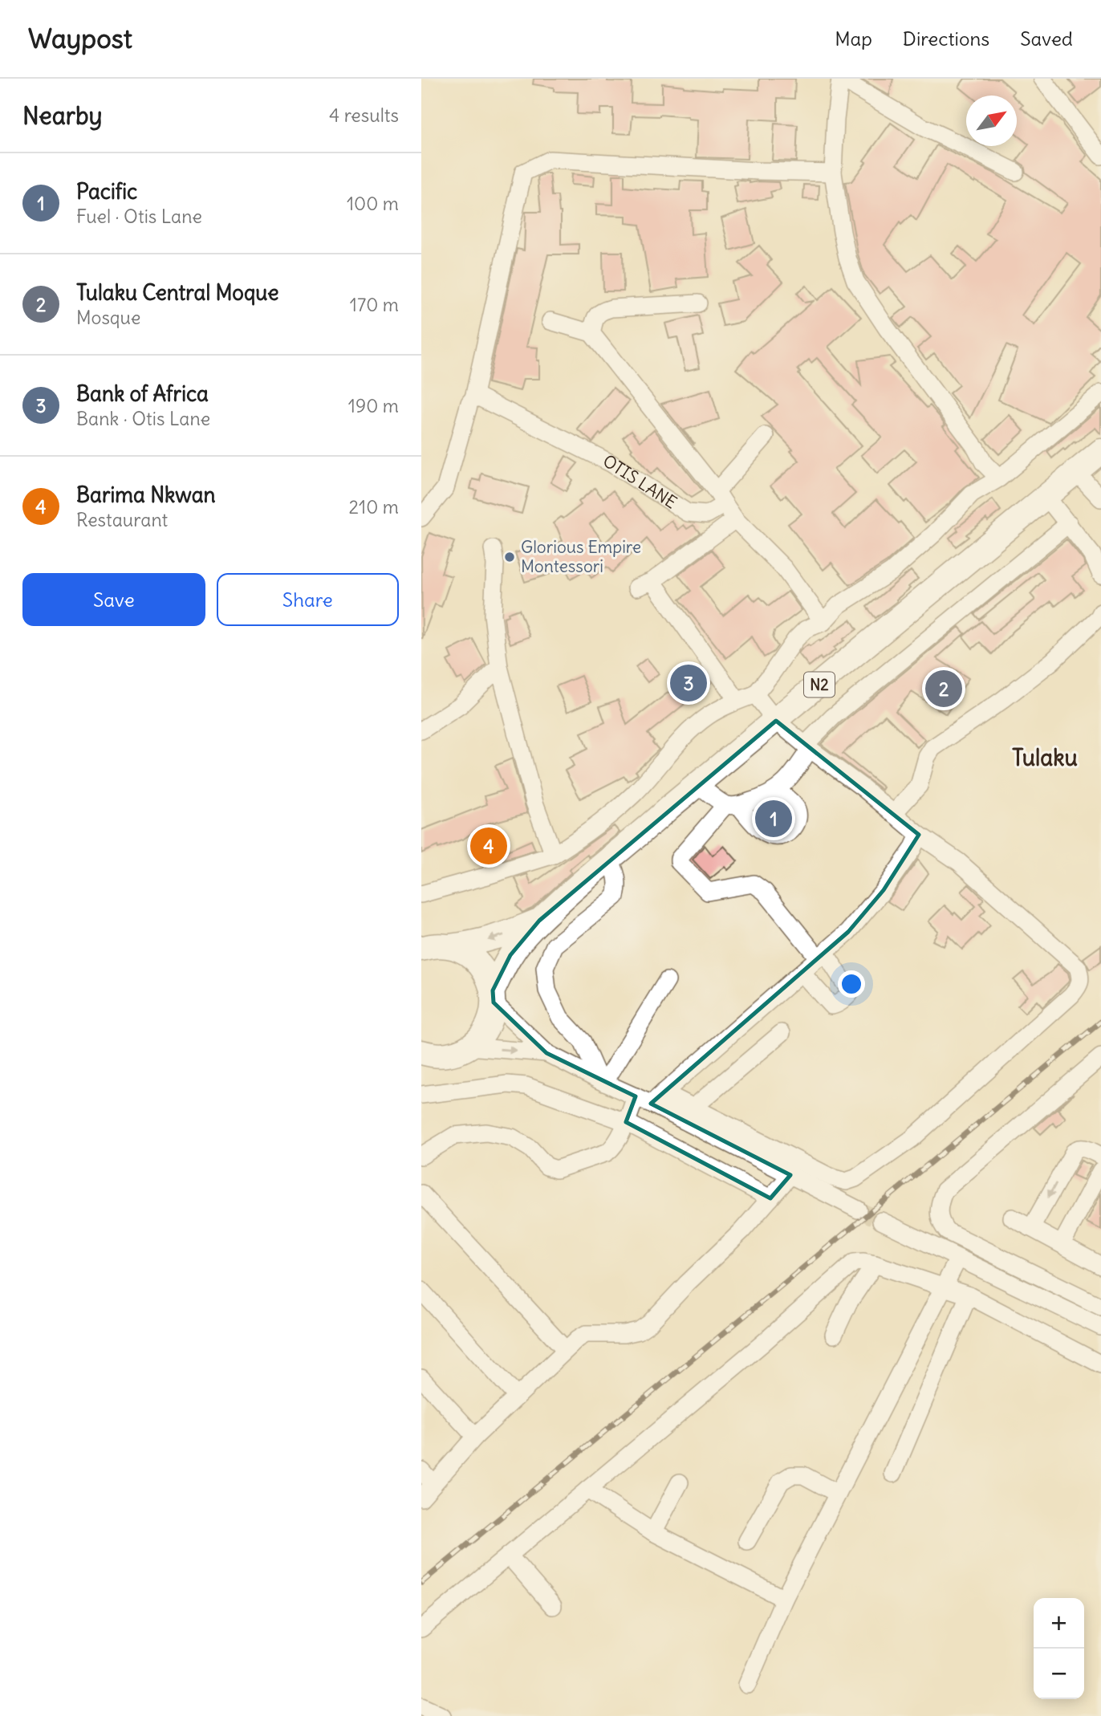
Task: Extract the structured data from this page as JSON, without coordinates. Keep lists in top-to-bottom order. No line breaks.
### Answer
{"streets":{"highway":["N2"],"street":["OTIS LANE"]},"districts":["Tulaku"],"places":["Glorious Empire Montessori"],"north":"top right","page":{"header":"Waypost","nav":["Map","Directions","Saved"],"heading":["Nearby","4 results"],"list":[{"mark":"1","name":"Pacific","note":"Fuel · Otis Lane","value":"100 m"},{"mark":"2","name":"Tulaku Central Moque","note":"Mosque","value":"170 m"},{"mark":"3","name":"Bank of Africa","note":"Bank · Otis Lane","value":"190 m"},{"mark":"4","name":"Barima Nkwan","note":"Restaurant","value":"210 m"}],"buttons":["Save","Share"],"pins":["3","2","1","4"],"map_buttons":["+","−"]}}
